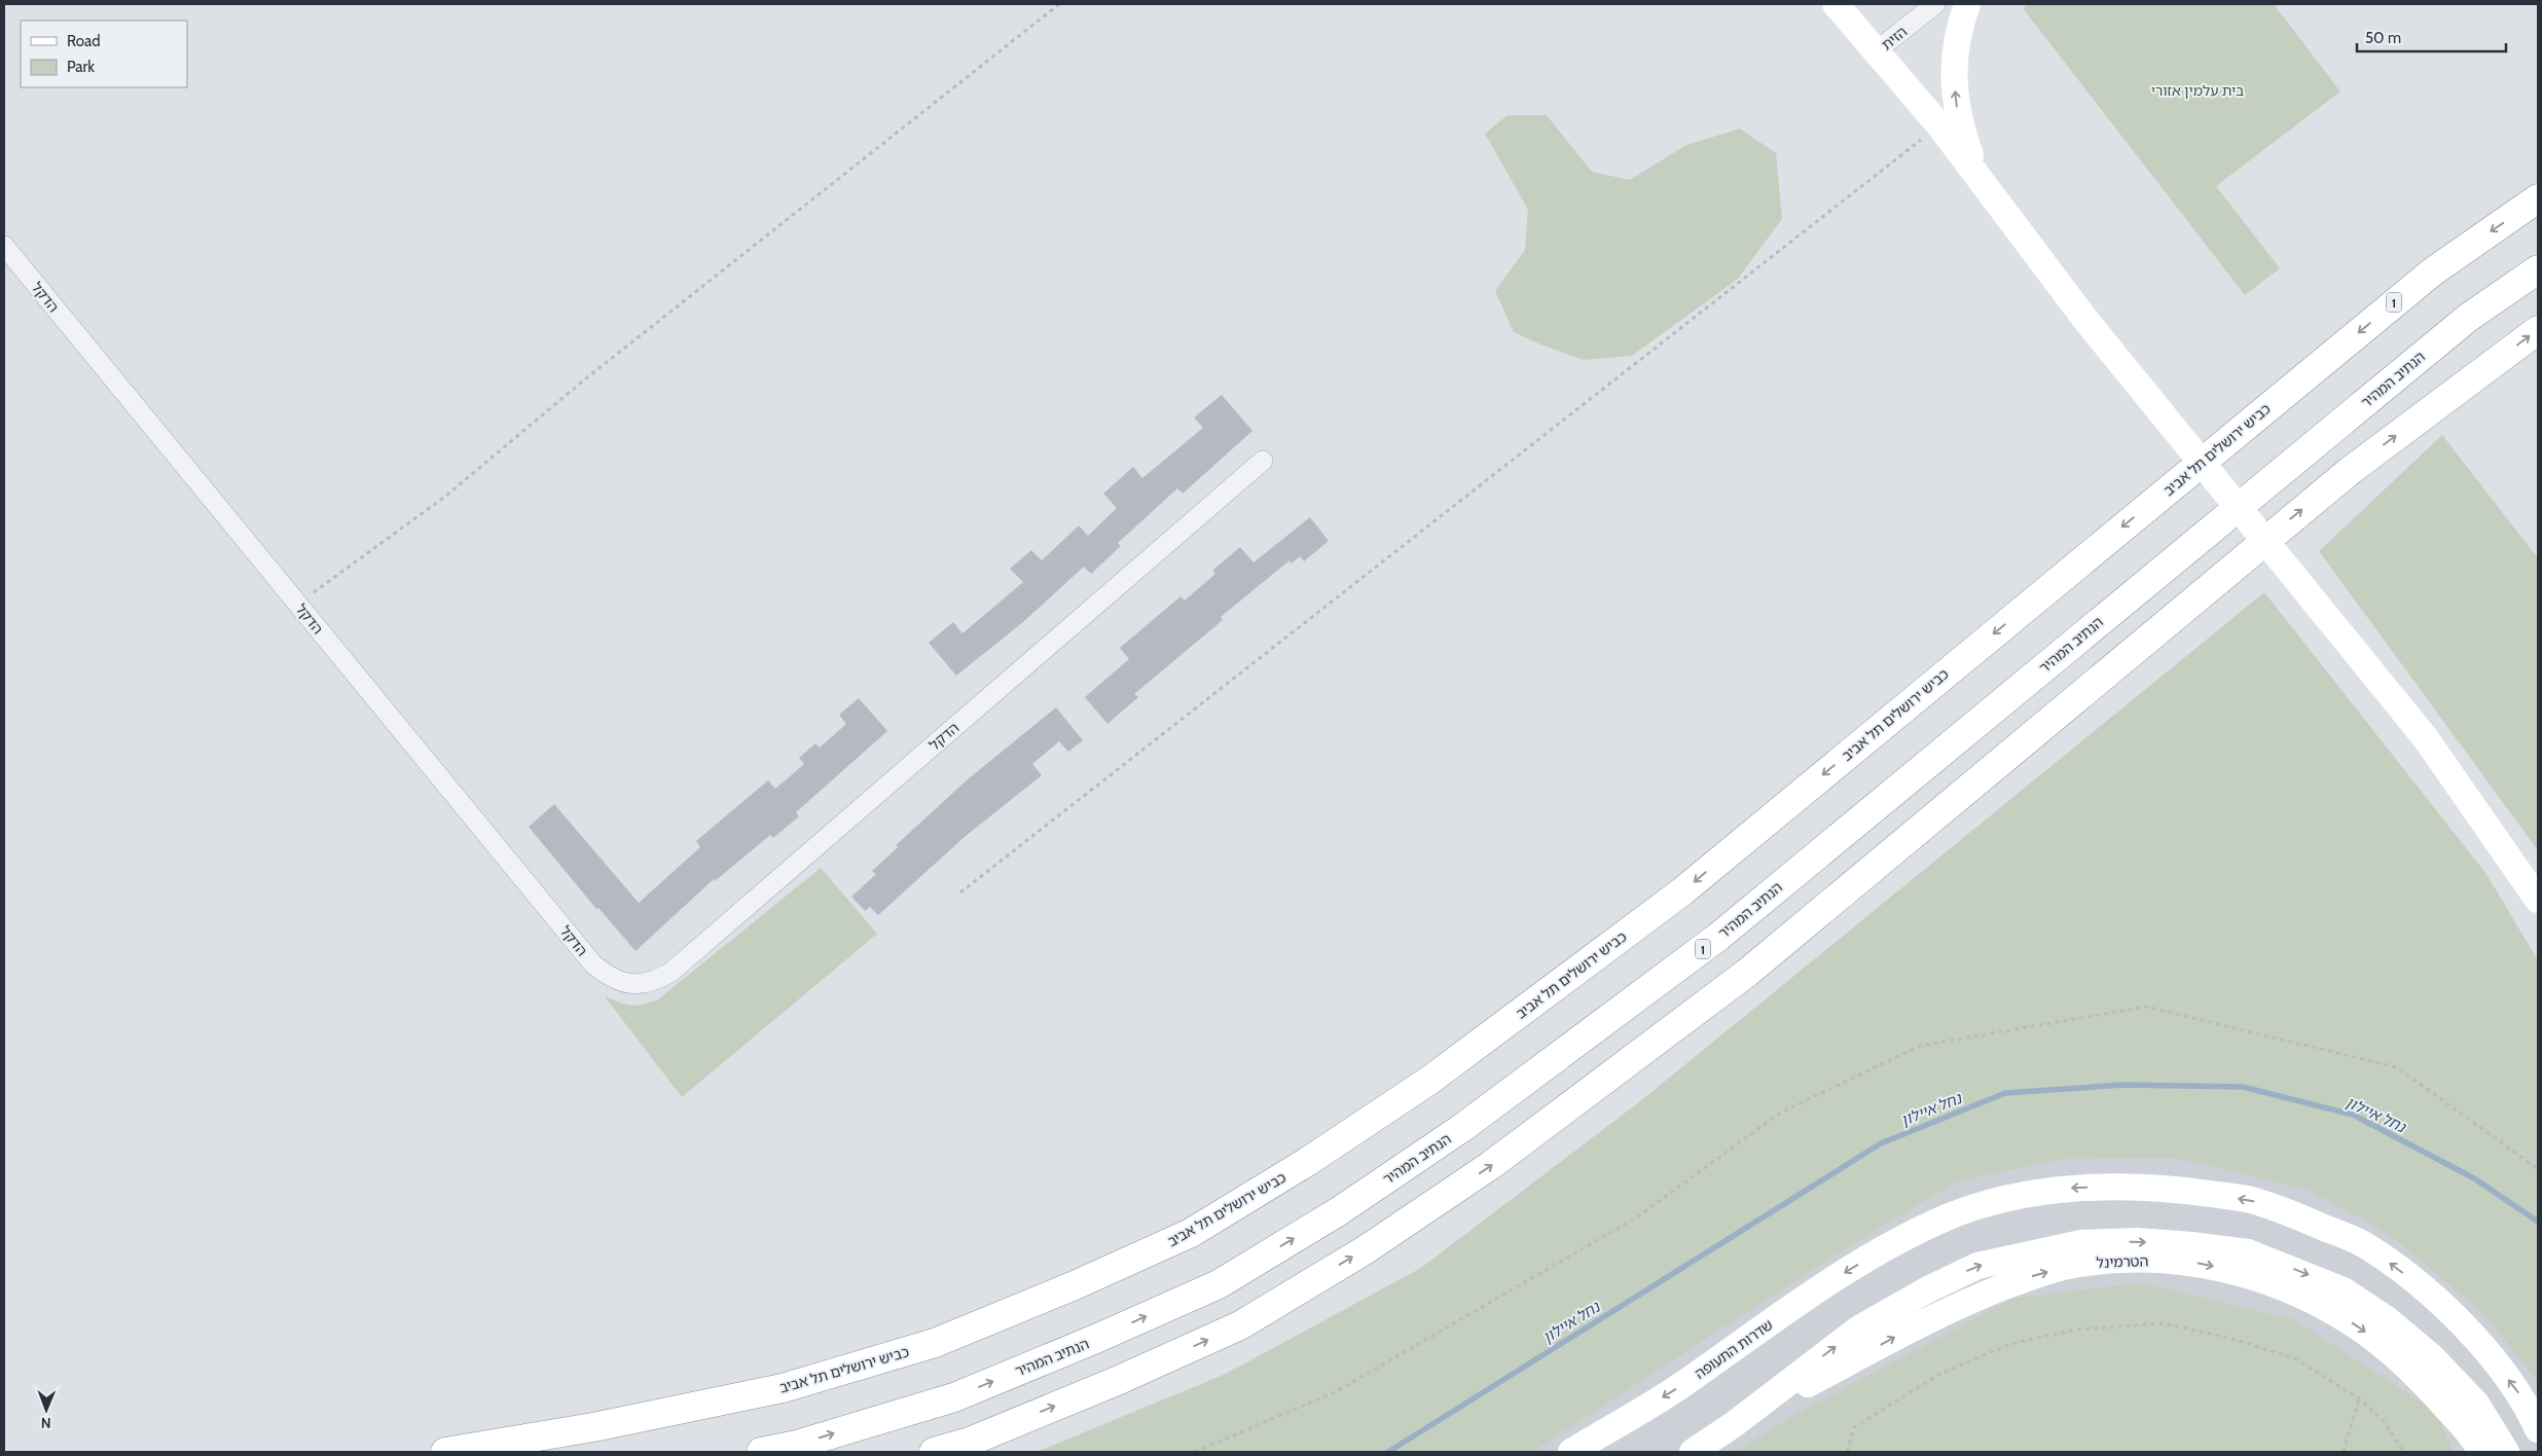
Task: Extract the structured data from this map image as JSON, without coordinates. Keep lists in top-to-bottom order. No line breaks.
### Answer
{"streets":{"highway":["1","הנתיב המהיר","כביש ירושלים תל אביב"],"main road":["הטרמינל","שדרות התעופה"],"street":["הזית","הדקל"]},"one_way":["הטרמינל","שדרות התעופה"],"water":["נחל איילון"],"parks":["בית עלמין אזורי"],"legend":["Road","Park"],"scale_bar":"50 m","north":"bottom"}
